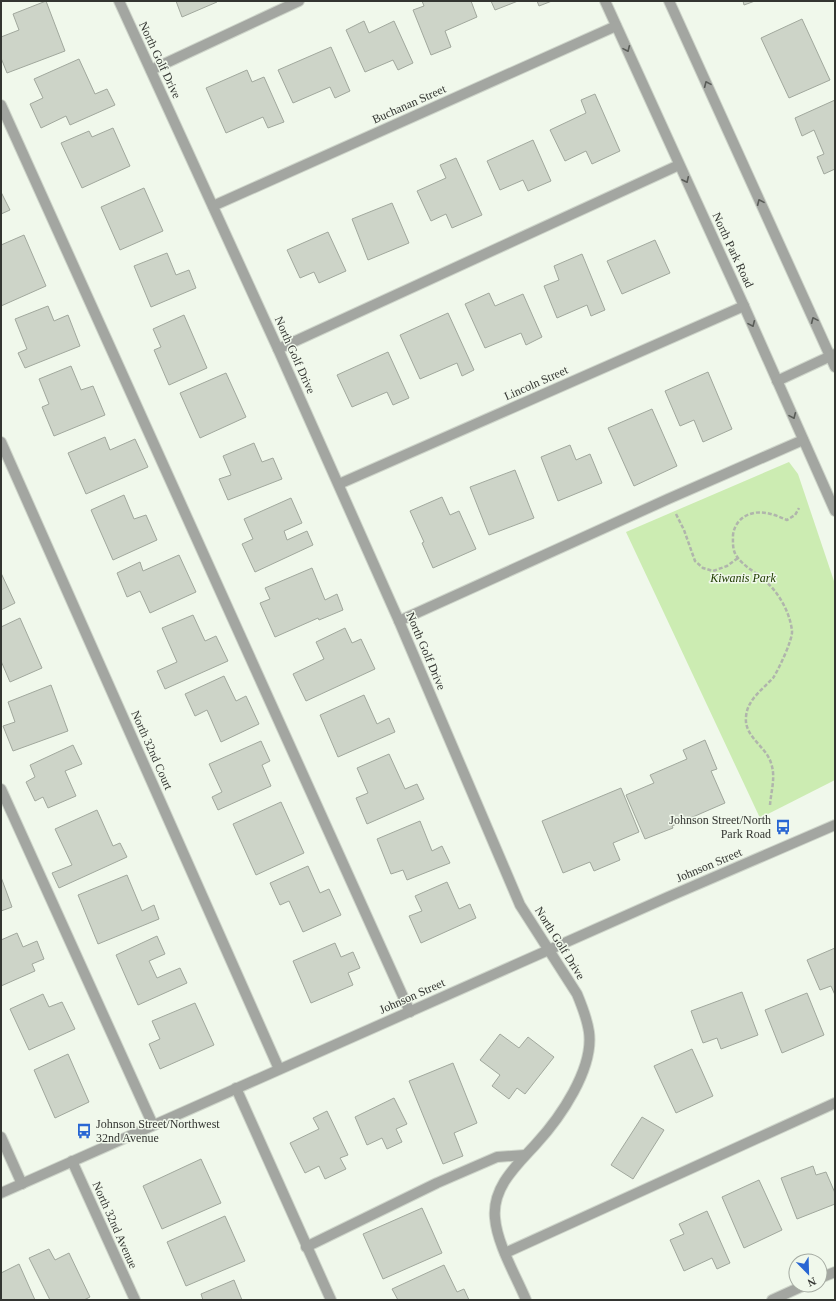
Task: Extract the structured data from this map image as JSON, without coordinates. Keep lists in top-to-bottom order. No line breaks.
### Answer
{"streets":{"street":["North Golf Drive","Buchanan Street","North Park Road","Lincoln Street","North 32nd Court","Johnson Street","North 32nd Avenue"]},"crossings":[["North Golf Drive","Buchanan Street"],["North Golf Drive","Lincoln Street"],["North Golf Drive","Johnson Street"],["Buchanan Street","North Park Road"],["North Park Road","Lincoln Street"],["North 32nd Court","Johnson Street"],["Johnson Street","North 32nd Avenue"]],"parks":["Kiwanis Park"],"places":{"bus stop":["Johnson Street/North Park Road","Johnson Street/Northwest 32nd Avenue"]},"north":"bottom right"}
